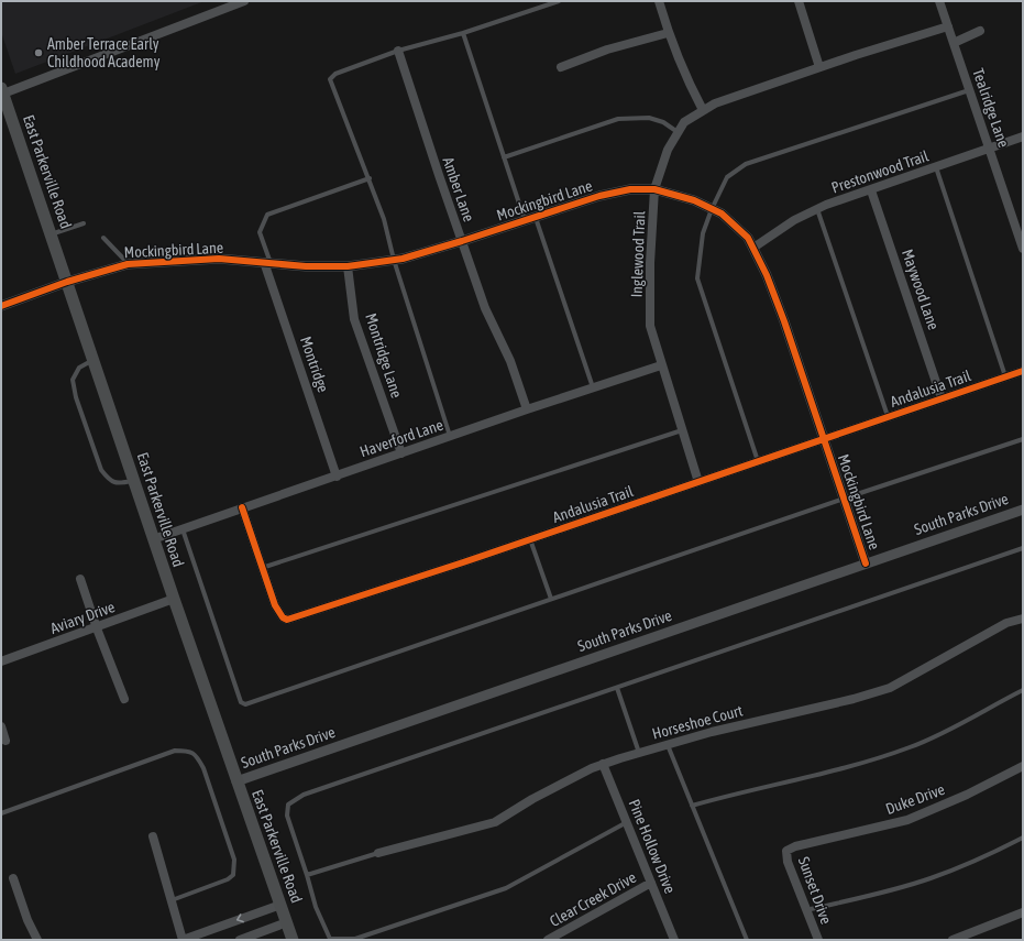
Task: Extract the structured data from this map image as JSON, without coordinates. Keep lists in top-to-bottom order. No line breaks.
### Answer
{"streets":{"main road":["East Parkerville Road"],"street":["Tealridge Lane","Prestonwood Trail","Amber Lane","Mockingbird Lane","Inglewood Trail","Maywood Lane","Montridge Lane","Montridge","Andalusia Trail","Haverford Lane","South Parks Drive","Aviary Drive","Horseshoe Court","Duke Drive","Pine Hollow Drive","Sunset Drive","Clear Creek Drive"]},"crossings":[["Tealridge Lane","Prestonwood Trail"],["Tealridge Lane","Inglewood Trail"],["East Parkerville Road","Mockingbird Lane"],["East Parkerville Road","Haverford Lane"],["East Parkerville Road","South Parks Drive"],["East Parkerville Road","Aviary Drive"],["Prestonwood Trail","Mockingbird Lane"],["Prestonwood Trail","Maywood Lane"],["Amber Lane","Mockingbird Lane"],["Amber Lane","Haverford Lane"],["Mockingbird Lane","Inglewood Trail"],["Mockingbird Lane","Montridge Lane"],["Mockingbird Lane","Montridge"],["Mockingbird Lane","Andalusia Trail"],["Mockingbird Lane","South Parks Drive"],["Inglewood Trail","Andalusia Trail"],["Inglewood Trail","Haverford Lane"],["Maywood Lane","Andalusia Trail"],["Montridge Lane","Haverford Lane"],["Montridge","Haverford Lane"],["Andalusia Trail","Haverford Lane"],["Horseshoe Court","Pine Hollow Drive"],["Duke Drive","Sunset Drive"],["Pine Hollow Drive","Clear Creek Drive"]],"places":["Amber Terrace Early Childhood Academy"]}
